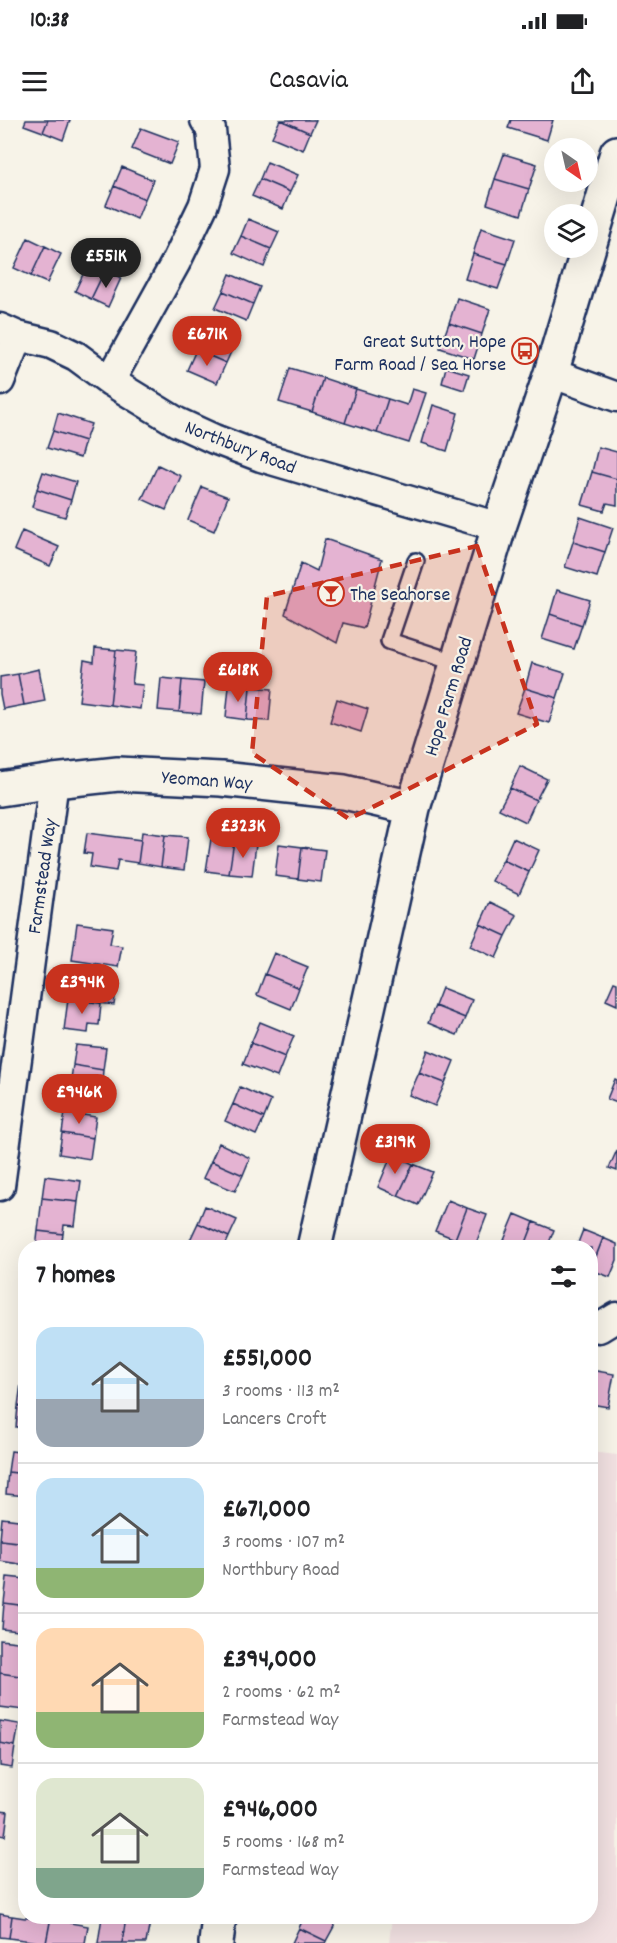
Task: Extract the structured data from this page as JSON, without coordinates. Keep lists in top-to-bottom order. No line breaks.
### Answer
{"streets":{"street":["Northbury Road","Hope Farm Road","Yeoman Way","Farmstead Way"]},"crossings":[["Northbury Road","Hope Farm Road"],["Hope Farm Road","Yeoman Way"],["Yeoman Way","Farmstead Way"]],"places":{"bus stop":["Great Sutton, Hope Farm Road / Sea Horse"],"bar":["The Seahorse"]},"north":"bottom right","page":{"status":"10:38","header":"Casavia","price":["£551K","£671K","£618K","£323K","£394K","£946K","£319K"],"heading":"7 homes","list":[{"name":"£551,000","note":"3 rooms · 113 m² · Lancers Croft"},{"name":"£671,000","note":"3 rooms · 107 m² · Northbury Road"},{"name":"£394,000","note":"2 rooms · 62 m² · Farmstead Way"},{"name":"£946,000","note":"5 rooms · 168 m² · Farmstead Way"}]}}
